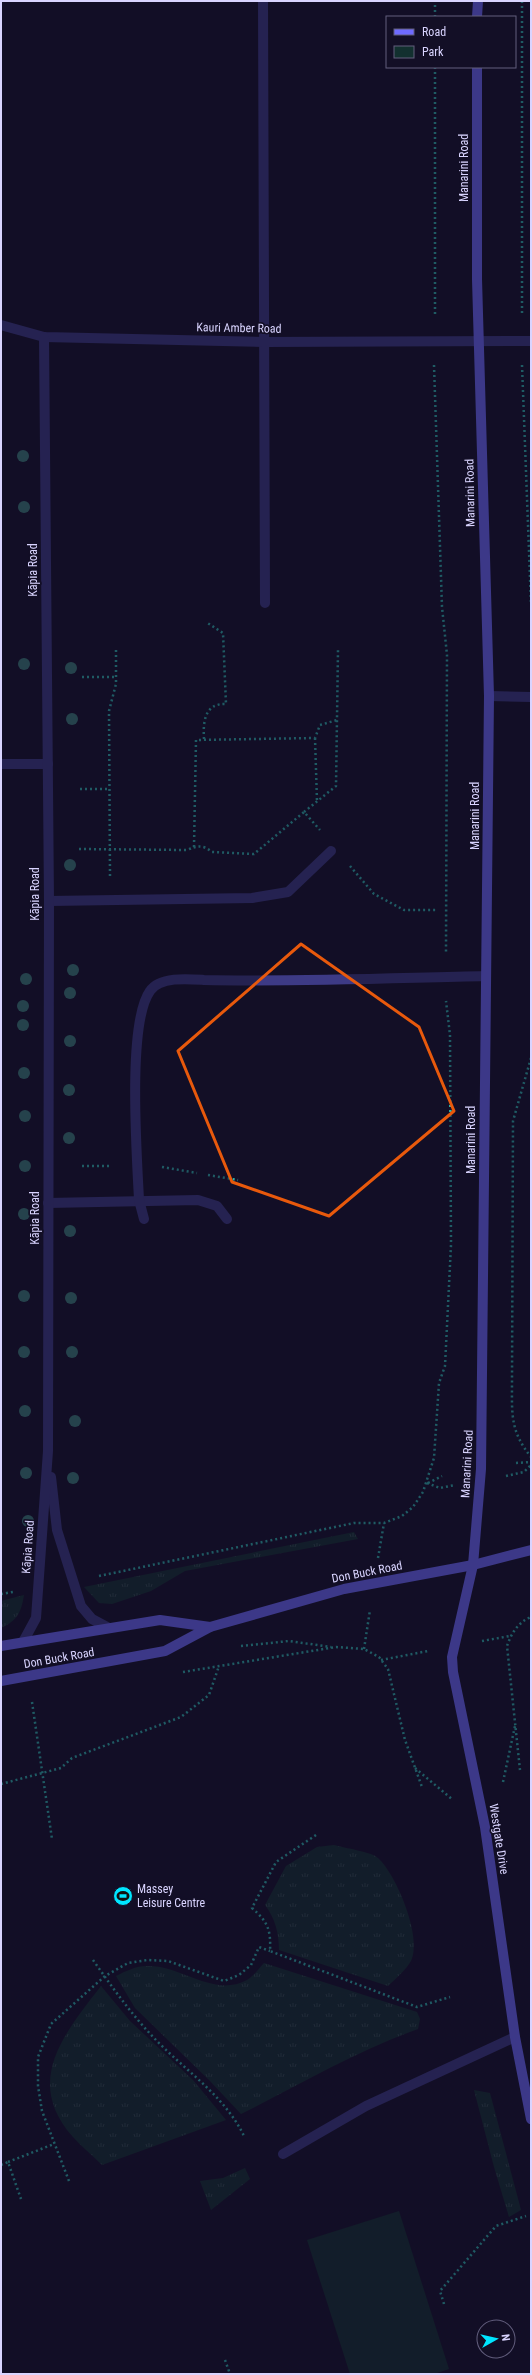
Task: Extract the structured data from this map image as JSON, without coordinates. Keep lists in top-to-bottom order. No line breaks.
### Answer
{"streets":{"street":["Manarini Road","Kauri Amber Road","Kāpia Road","Don Buck Road","Westgate Drive"]},"crossings":[["Manarini Road","Kauri Amber Road"],["Manarini Road","Don Buck Road"],["Manarini Road","Westgate Drive"],["Kauri Amber Road","Kāpia Road"],["Kāpia Road","Don Buck Road"],["Don Buck Road","Westgate Drive"]],"places":{"sports":["Massey Leisure Centre"]},"legend":["Road","Park"],"north":"right"}
